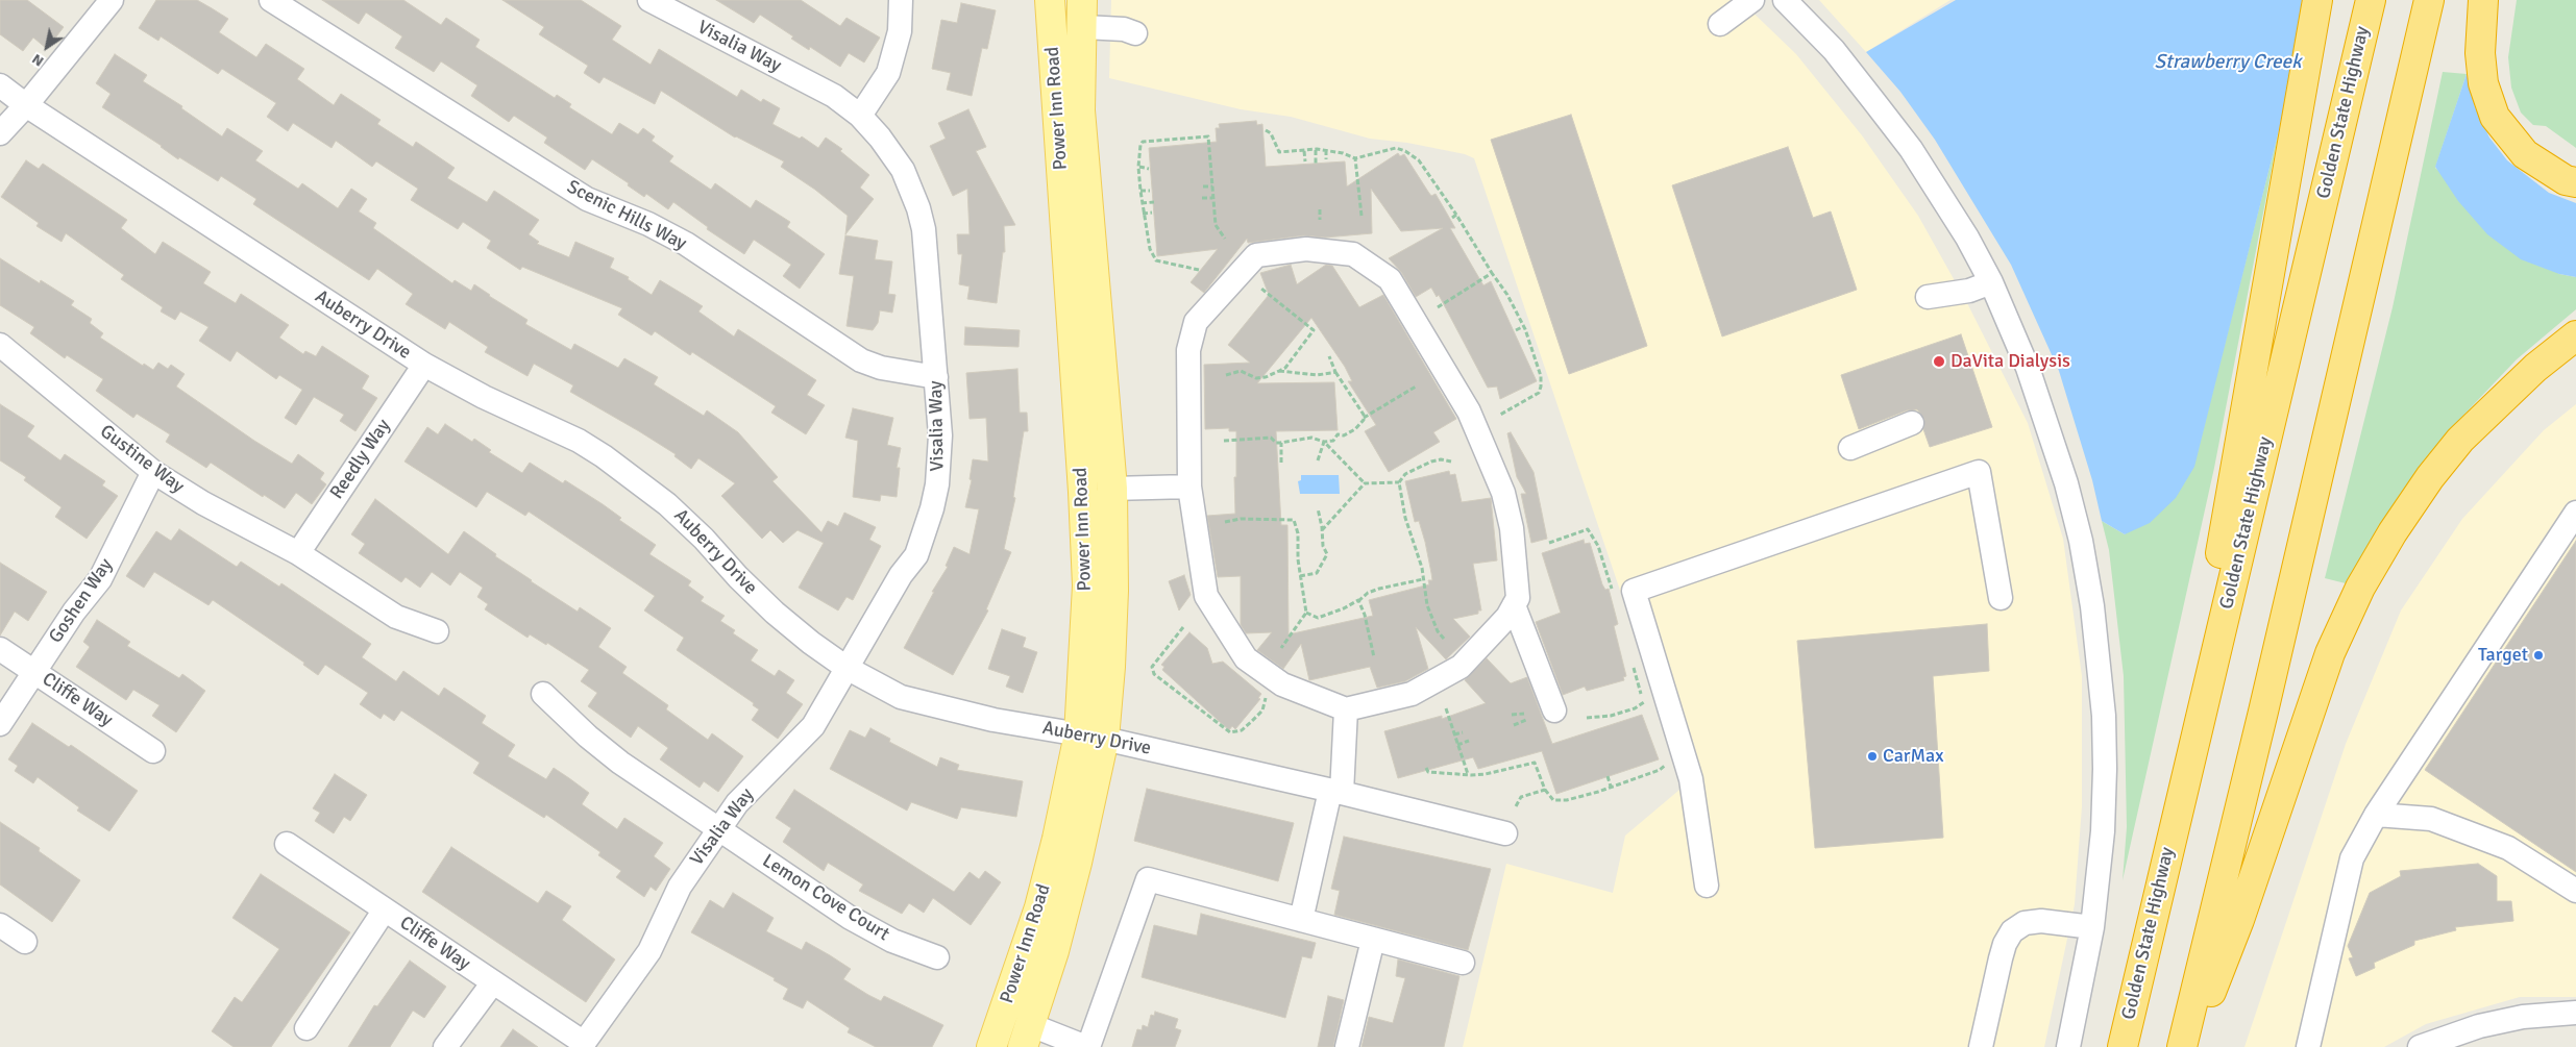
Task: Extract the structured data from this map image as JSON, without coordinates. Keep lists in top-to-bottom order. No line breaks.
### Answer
{"streets":{"highway":["Golden State Highway"],"main road":["Power Inn Road"],"street":["Visalia Way","Scenic Hills Way","Auberry Drive","Gustine Way","Reedly Way","Goshen Way","Cliffe Way","Lemon Cove Court"]},"crossings":[["Visalia Way","Scenic Hills Way"],["Visalia Way","Auberry Drive"],["Visalia Way","Cliffe Way"],["Visalia Way","Lemon Cove Court"],["Power Inn Road","Auberry Drive"],["Auberry Drive","Reedly Way"],["Gustine Way","Reedly Way"],["Gustine Way","Goshen Way"],["Goshen Way","Cliffe Way"]],"water":["Strawberry Creek"],"places":["DaVita Dialysis","Target","CarMax"],"north":"bottom left"}
